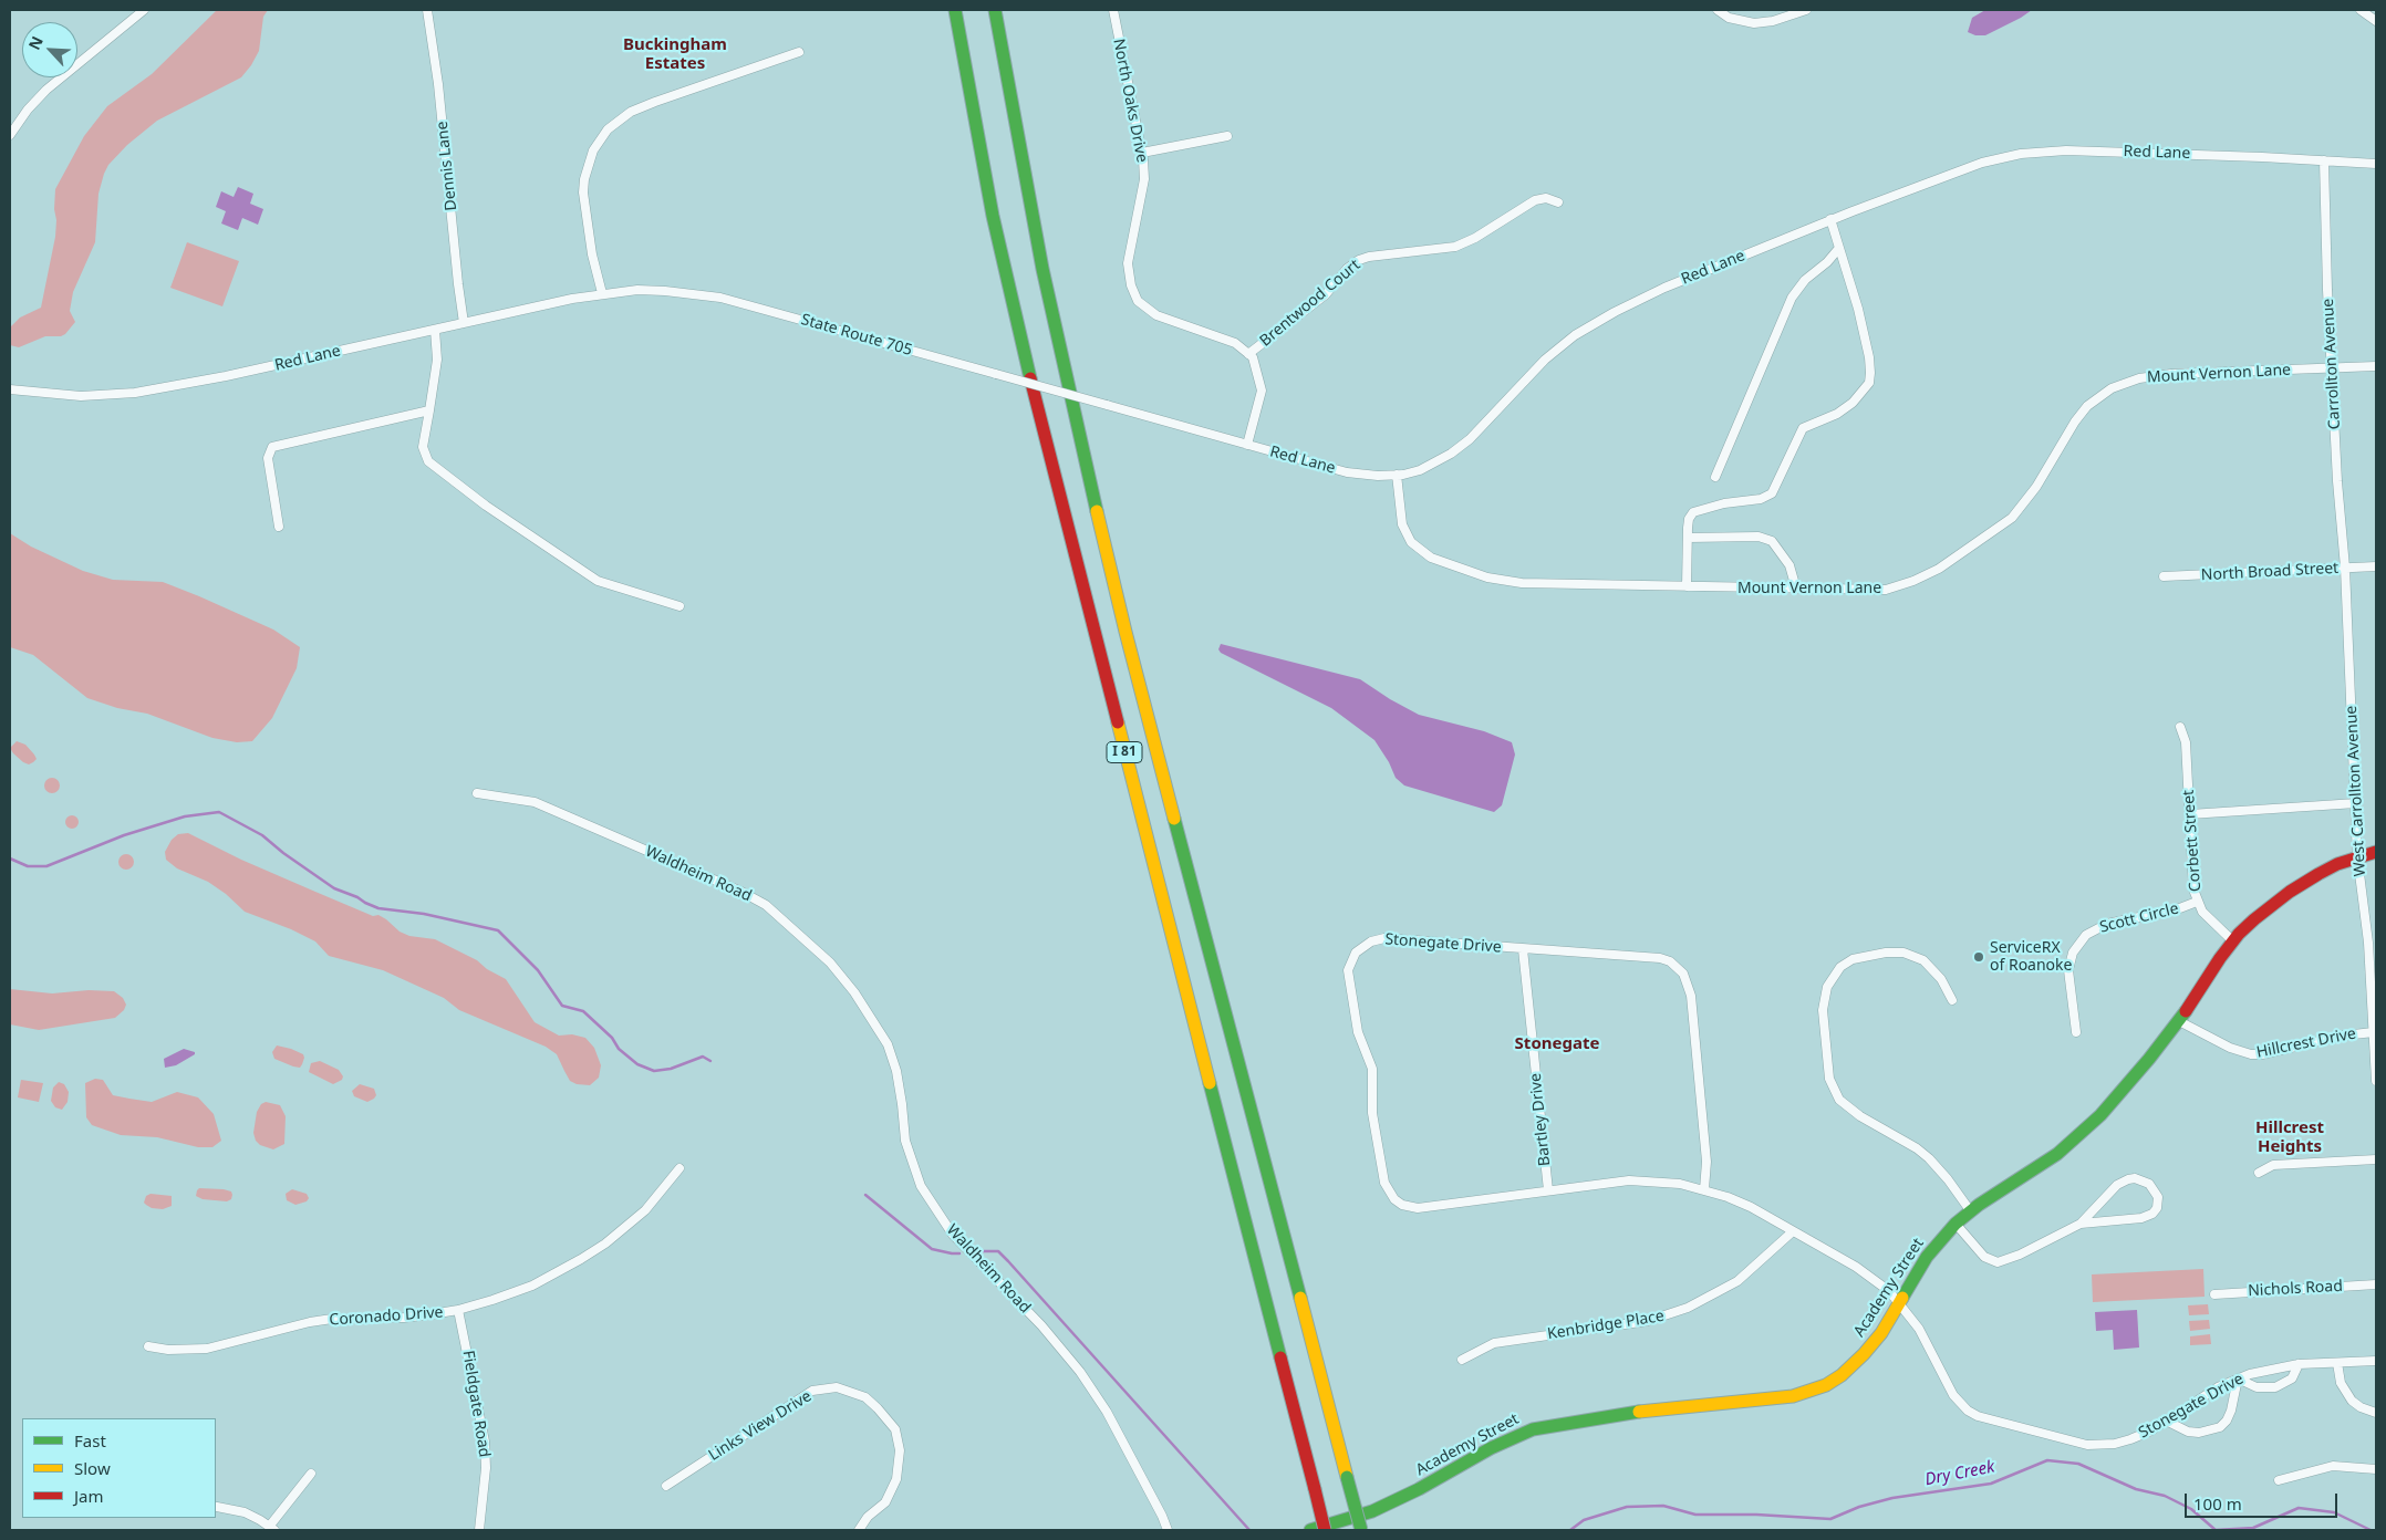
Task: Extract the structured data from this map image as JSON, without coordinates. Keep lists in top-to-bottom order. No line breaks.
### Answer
{"streets":{"main road":["I 81","Academy Street"],"street":["North Oaks Drive","Red Lane","Dennis Lane","Brentwood Court","State Route 705","Carrollton Avenue","Mount Vernon Lane","North Broad Street","West Carrollton Avenue","Corbett Street","Waldheim Road","Scott Circle","Stonegate Drive","Hillcrest Drive","Bartley Drive","Nichols Road","Coronado Drive","Kenbridge Place","Fieldgate Road","Links View Drive"]},"crossings":[["North Oaks Drive","Brentwood Court"],["Red Lane","Dennis Lane"],["Red Lane","State Route 705"],["Red Lane","Carrollton Avenue"],["Red Lane","Mount Vernon Lane"],["Carrollton Avenue","Mount Vernon Lane"],["Carrollton Avenue","North Broad Street"],["Carrollton Avenue","West Carrollton Avenue"],["North Broad Street","West Carrollton Avenue"],["West Carrollton Avenue","Hillcrest Drive"],["West Carrollton Avenue","Academy Street"],["Corbett Street","Scott Circle"],["Corbett Street","Academy Street"],["Stonegate Drive","Bartley Drive"],["Stonegate Drive","Academy Street"],["Stonegate Drive","Kenbridge Place"],["Hillcrest Drive","Academy Street"],["Coronado Drive","Fieldgate Road"]],"districts":["Buckingham Estates","Stonegate","Hillcrest Heights"],"water":["Dry Creek"],"places":["ServiceRX of Roanoke"],"legend":["Fast","Slow","Jam"],"scale_bar":"100 m","north":"top left"}
